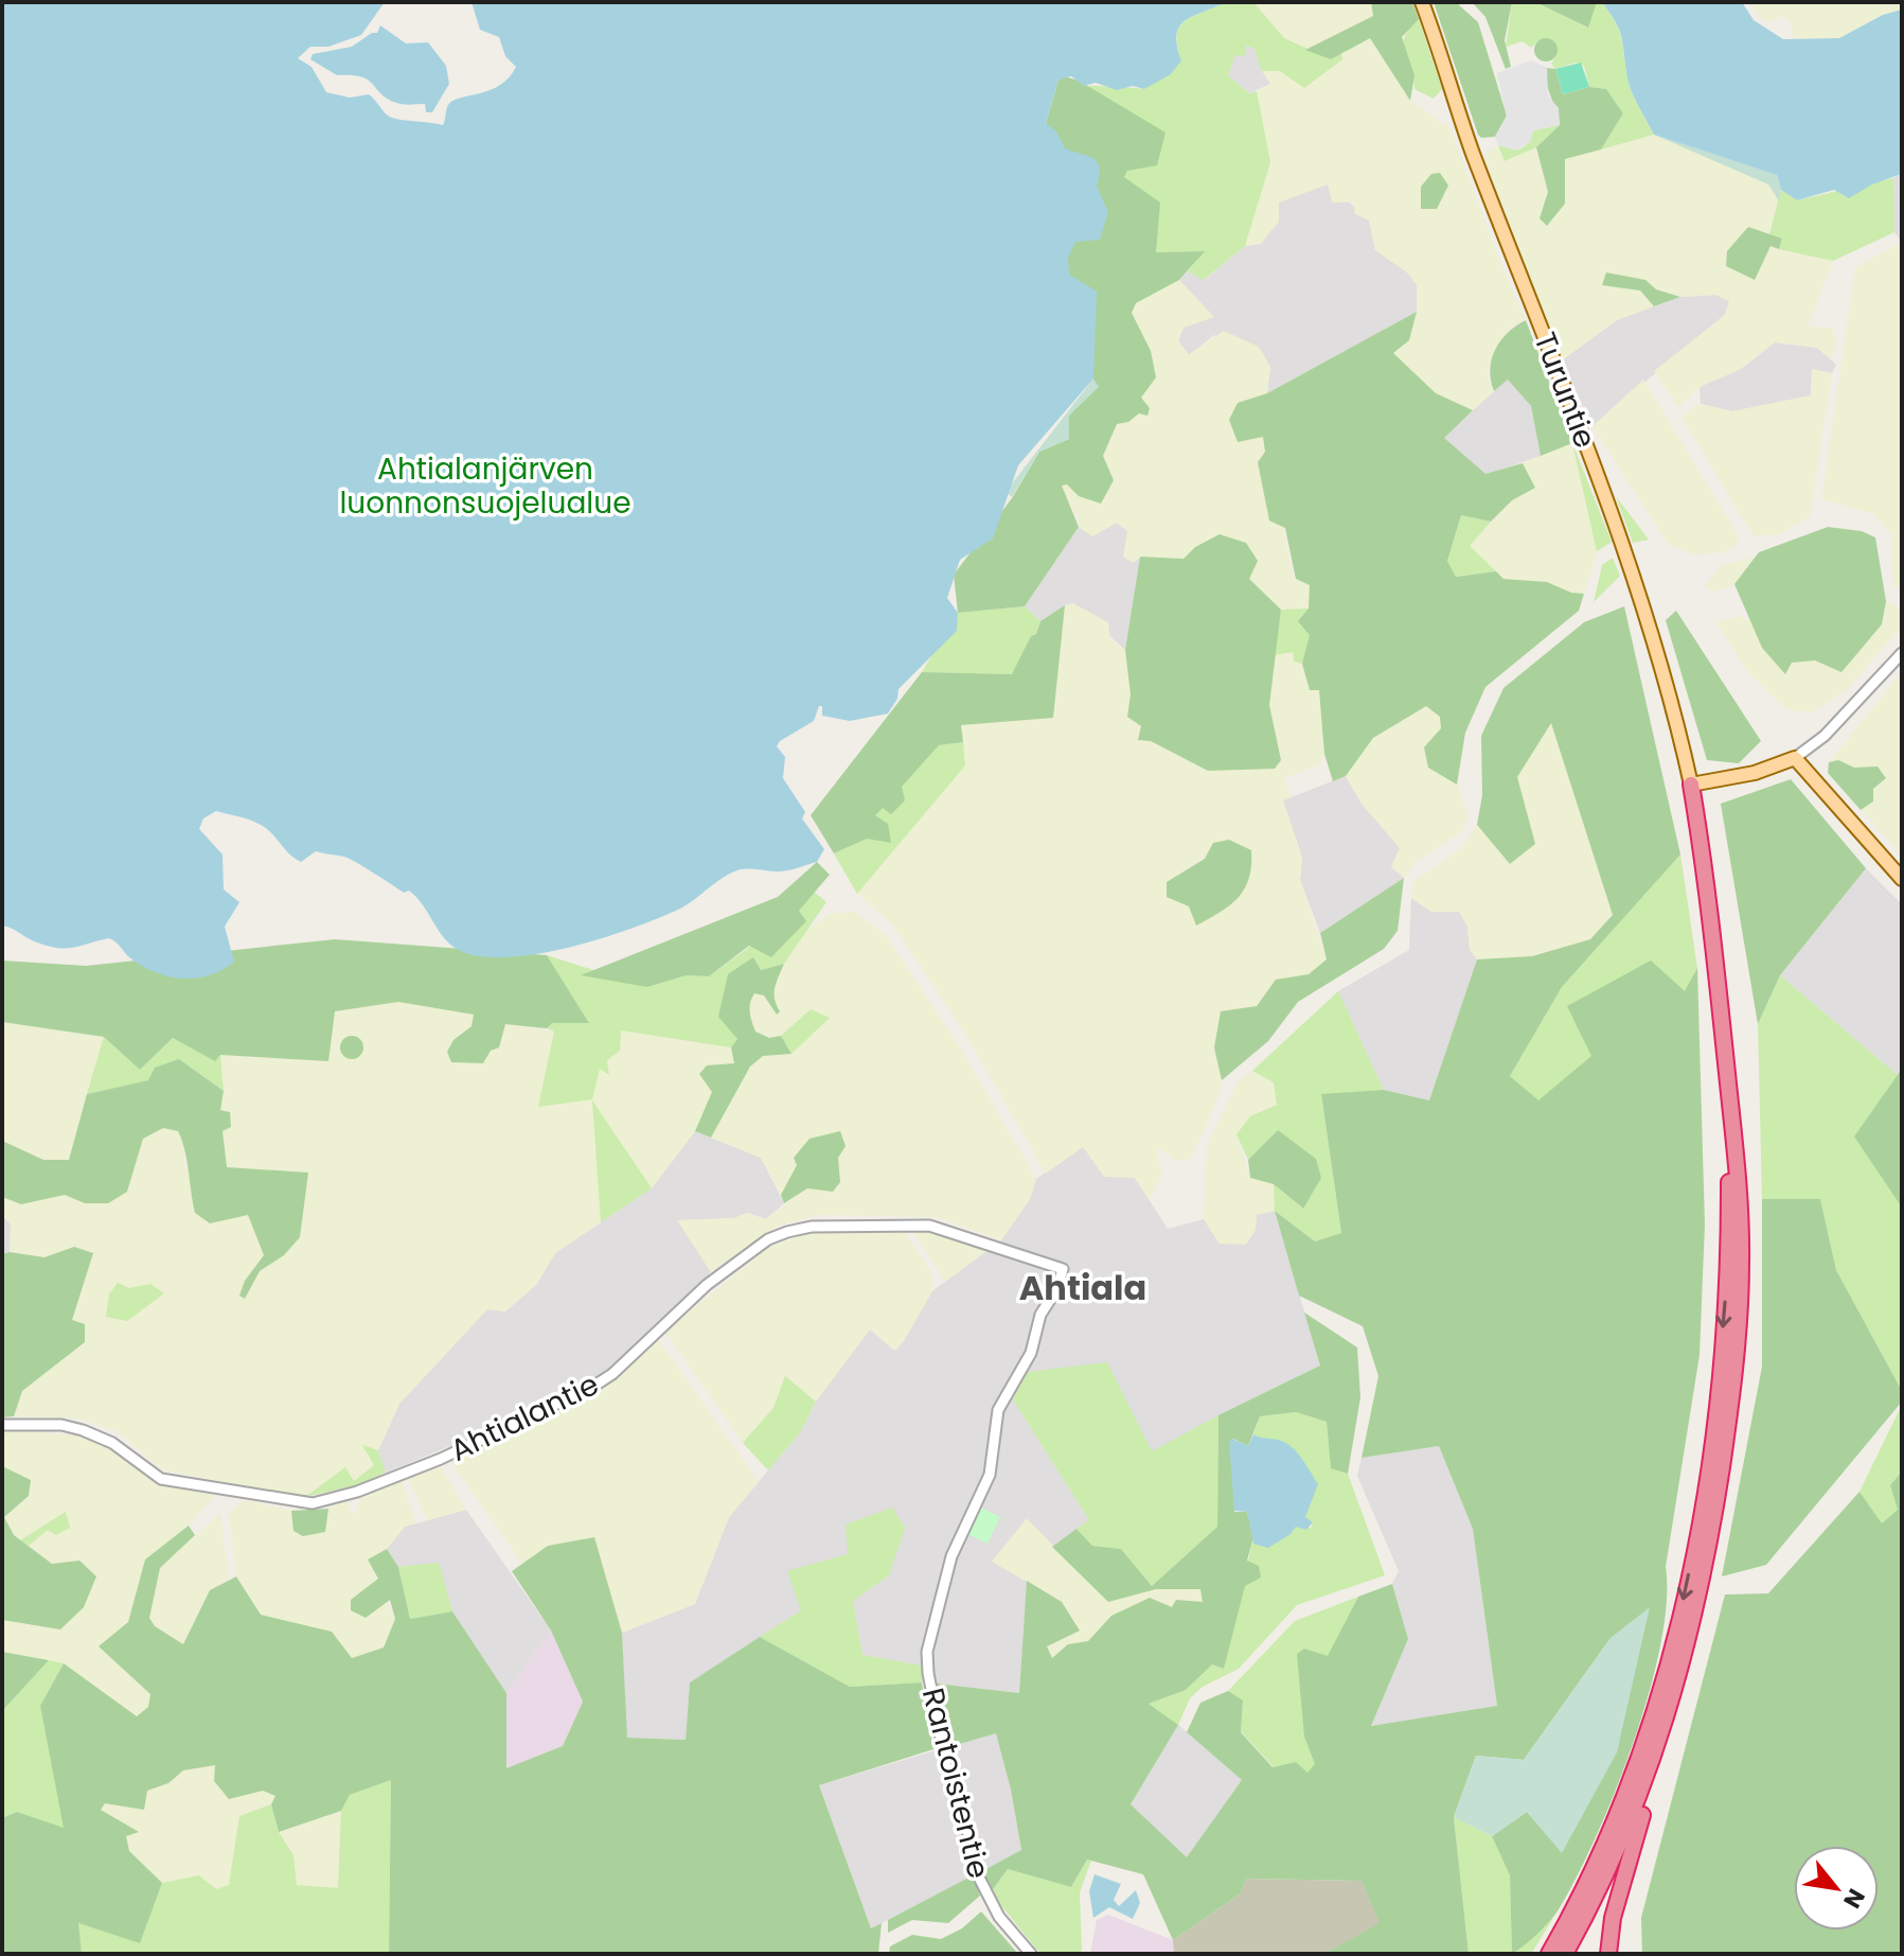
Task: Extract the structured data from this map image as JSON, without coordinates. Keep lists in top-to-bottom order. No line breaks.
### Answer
{"streets":{"main road":["Turuntie"],"street":["Ahtialantie","Rantoistentie"]},"crossings":[["Ahtialantie","Rantoistentie"]],"districts":["Ahtiala"],"parks":["Ahtialanjärven luonnonsuojelualue"],"north":"bottom right"}
